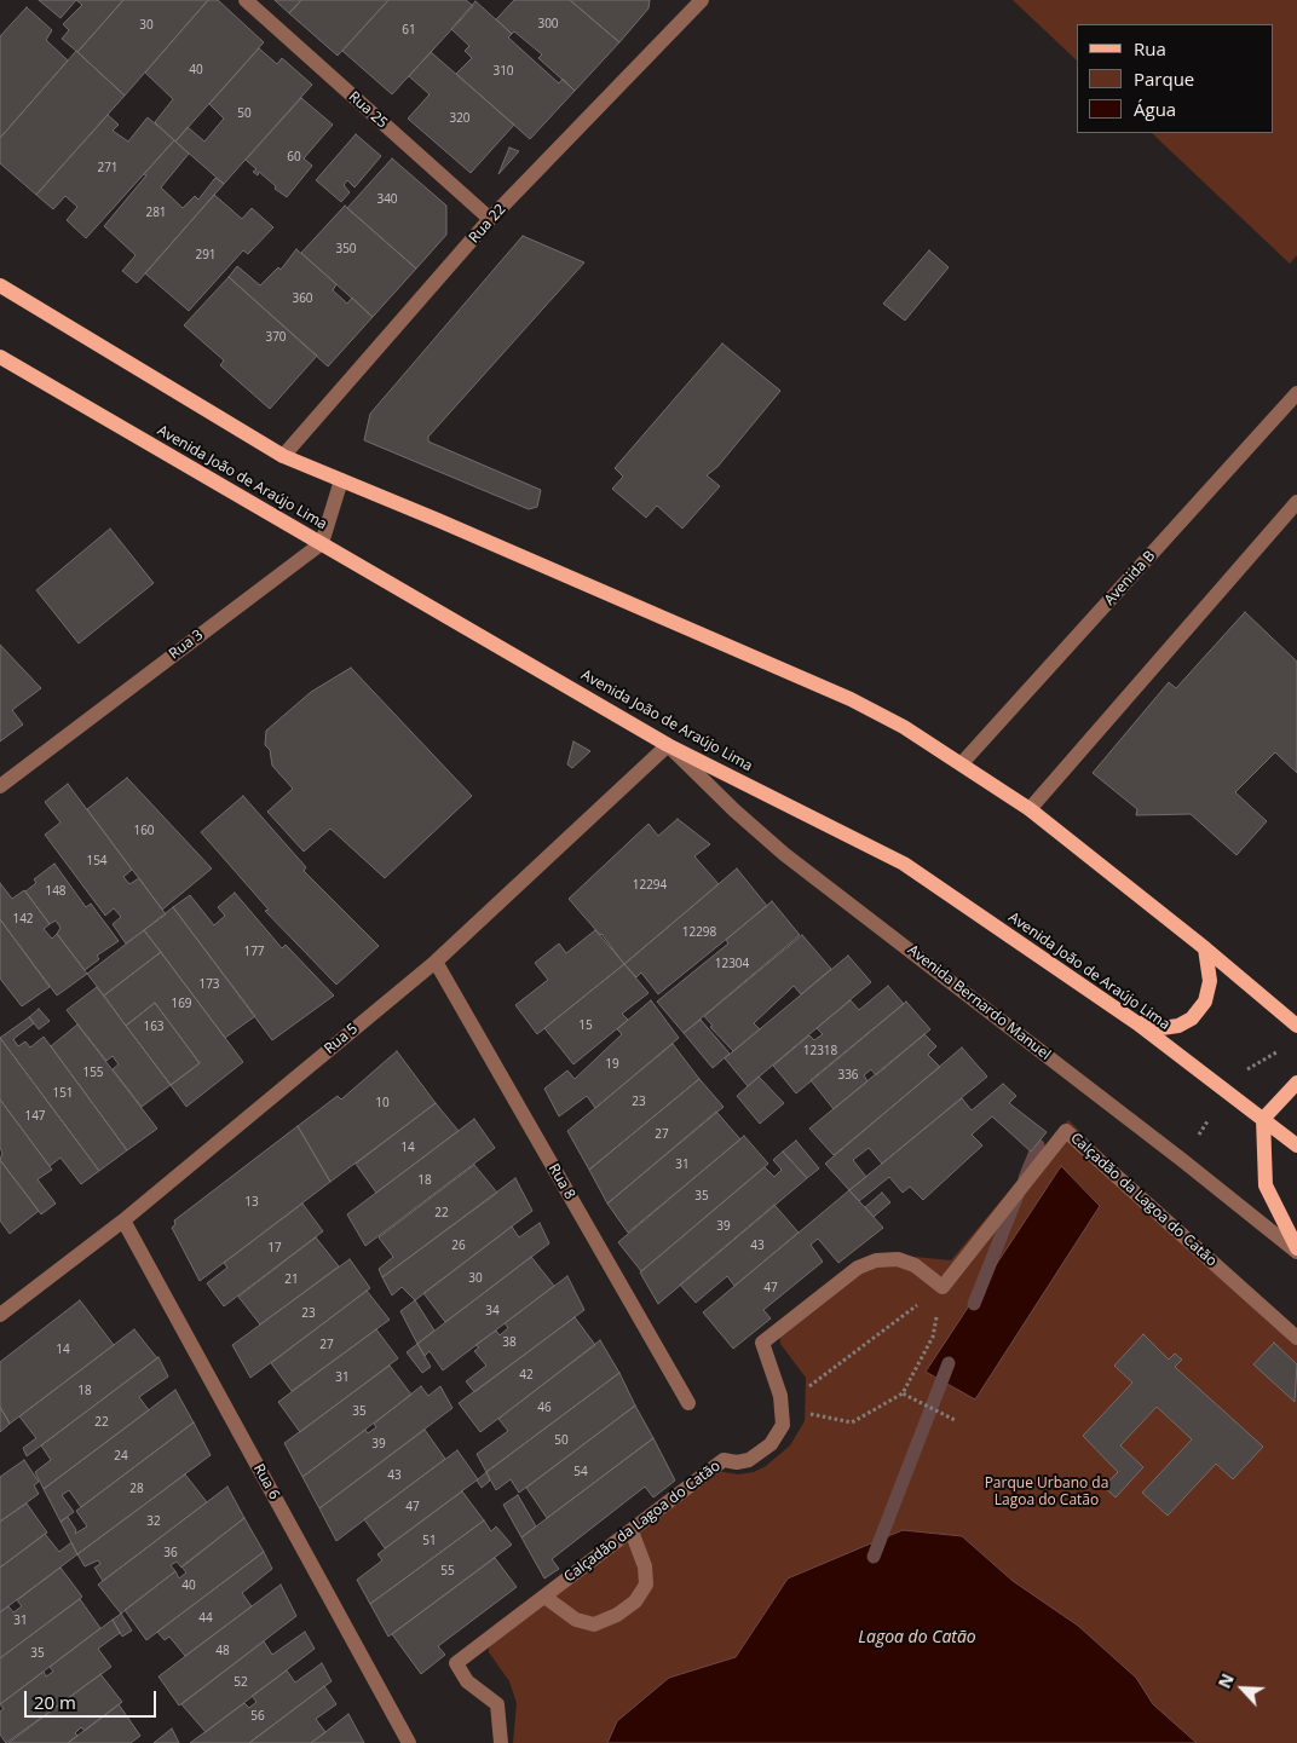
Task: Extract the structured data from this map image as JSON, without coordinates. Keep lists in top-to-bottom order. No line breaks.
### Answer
{"streets":{"main road":["Avenida João de Araújo Lima"],"street":["Rua 25","Rua 22","Avenida B","Rua 3","Avenida Bernardo Manuel","Rua 5","Rua 8","Calçadão da Lagoa do Catão","Rua 6"]},"crossings":[["Rua 25","Rua 22"],["Avenida João de Araújo Lima","Rua 3"],["Avenida João de Araújo Lima","Avenida Bernardo Manuel"],["Avenida João de Araújo Lima","Rua 5"],["Avenida Bernardo Manuel","Rua 5"],["Rua 5","Rua 8"],["Rua 5","Rua 6"]],"water":["Lagoa do Catão"],"parks":["Parque Urbano da Lagoa do Catão"],"house_numbers":["300","30","61","40","310","50","320","60","271","340","281","350","291","360","370","160","154","12294","148","142","12298","177","12304","173","169","15","163","12318","19","155","336","151","23","10","147","27","14","31","18","35","13","22","39","26","43","17","30","21","47","34","23","38","27","14","42","31","18","46","35","22","50","39","24","54","43","28","47","32","51","36","55","40","44","31","48","35","52","56"],"legend":["Rua","Parque","Água"],"scale_bar":"20 m","north":"top left"}
